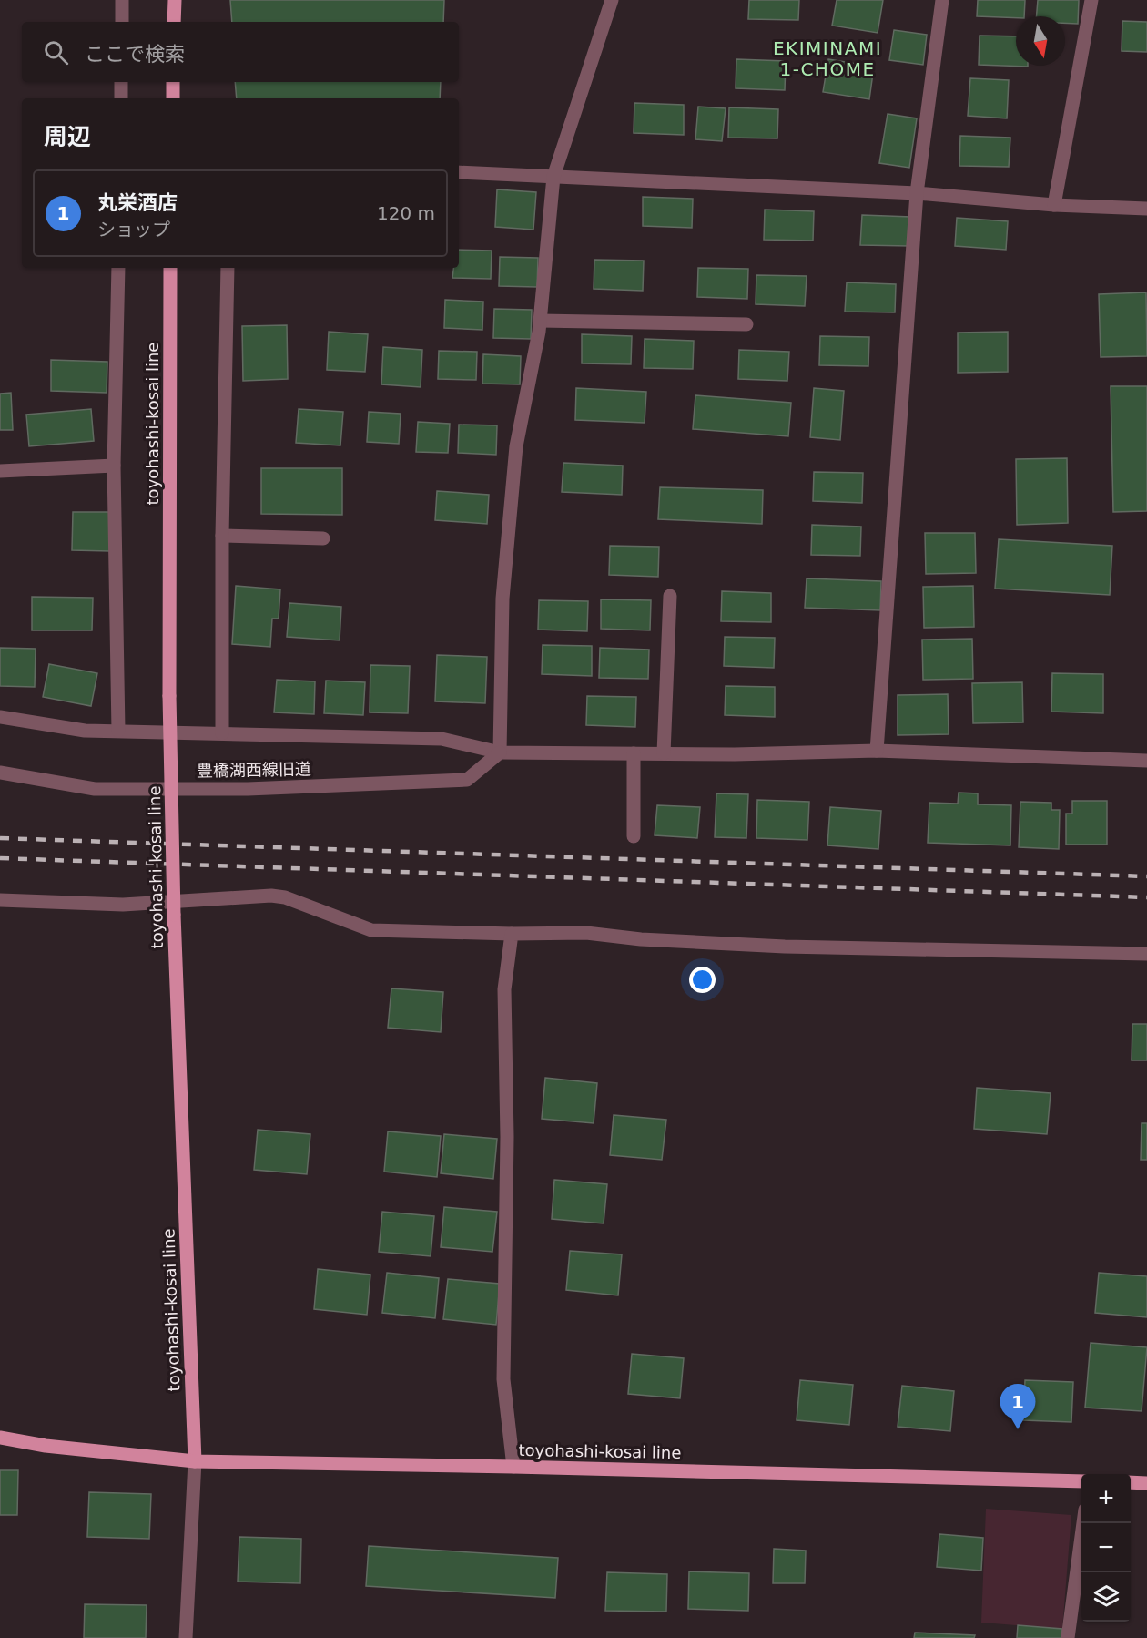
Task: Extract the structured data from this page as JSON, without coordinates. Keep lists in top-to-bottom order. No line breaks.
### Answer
{"streets":{"main road":["toyohashi-kosai line"],"street":["豊橋湖西線旧道"]},"districts":["EKIMINAMI 1-CHOME"],"north":"bottom","page":{"search":"ここで検索","heading":"周辺","list":[{"mark":"1","name":"丸栄酒店","note":"ショップ","value":"120 m"}],"pins":"1","map_buttons":["+","−"]}}
